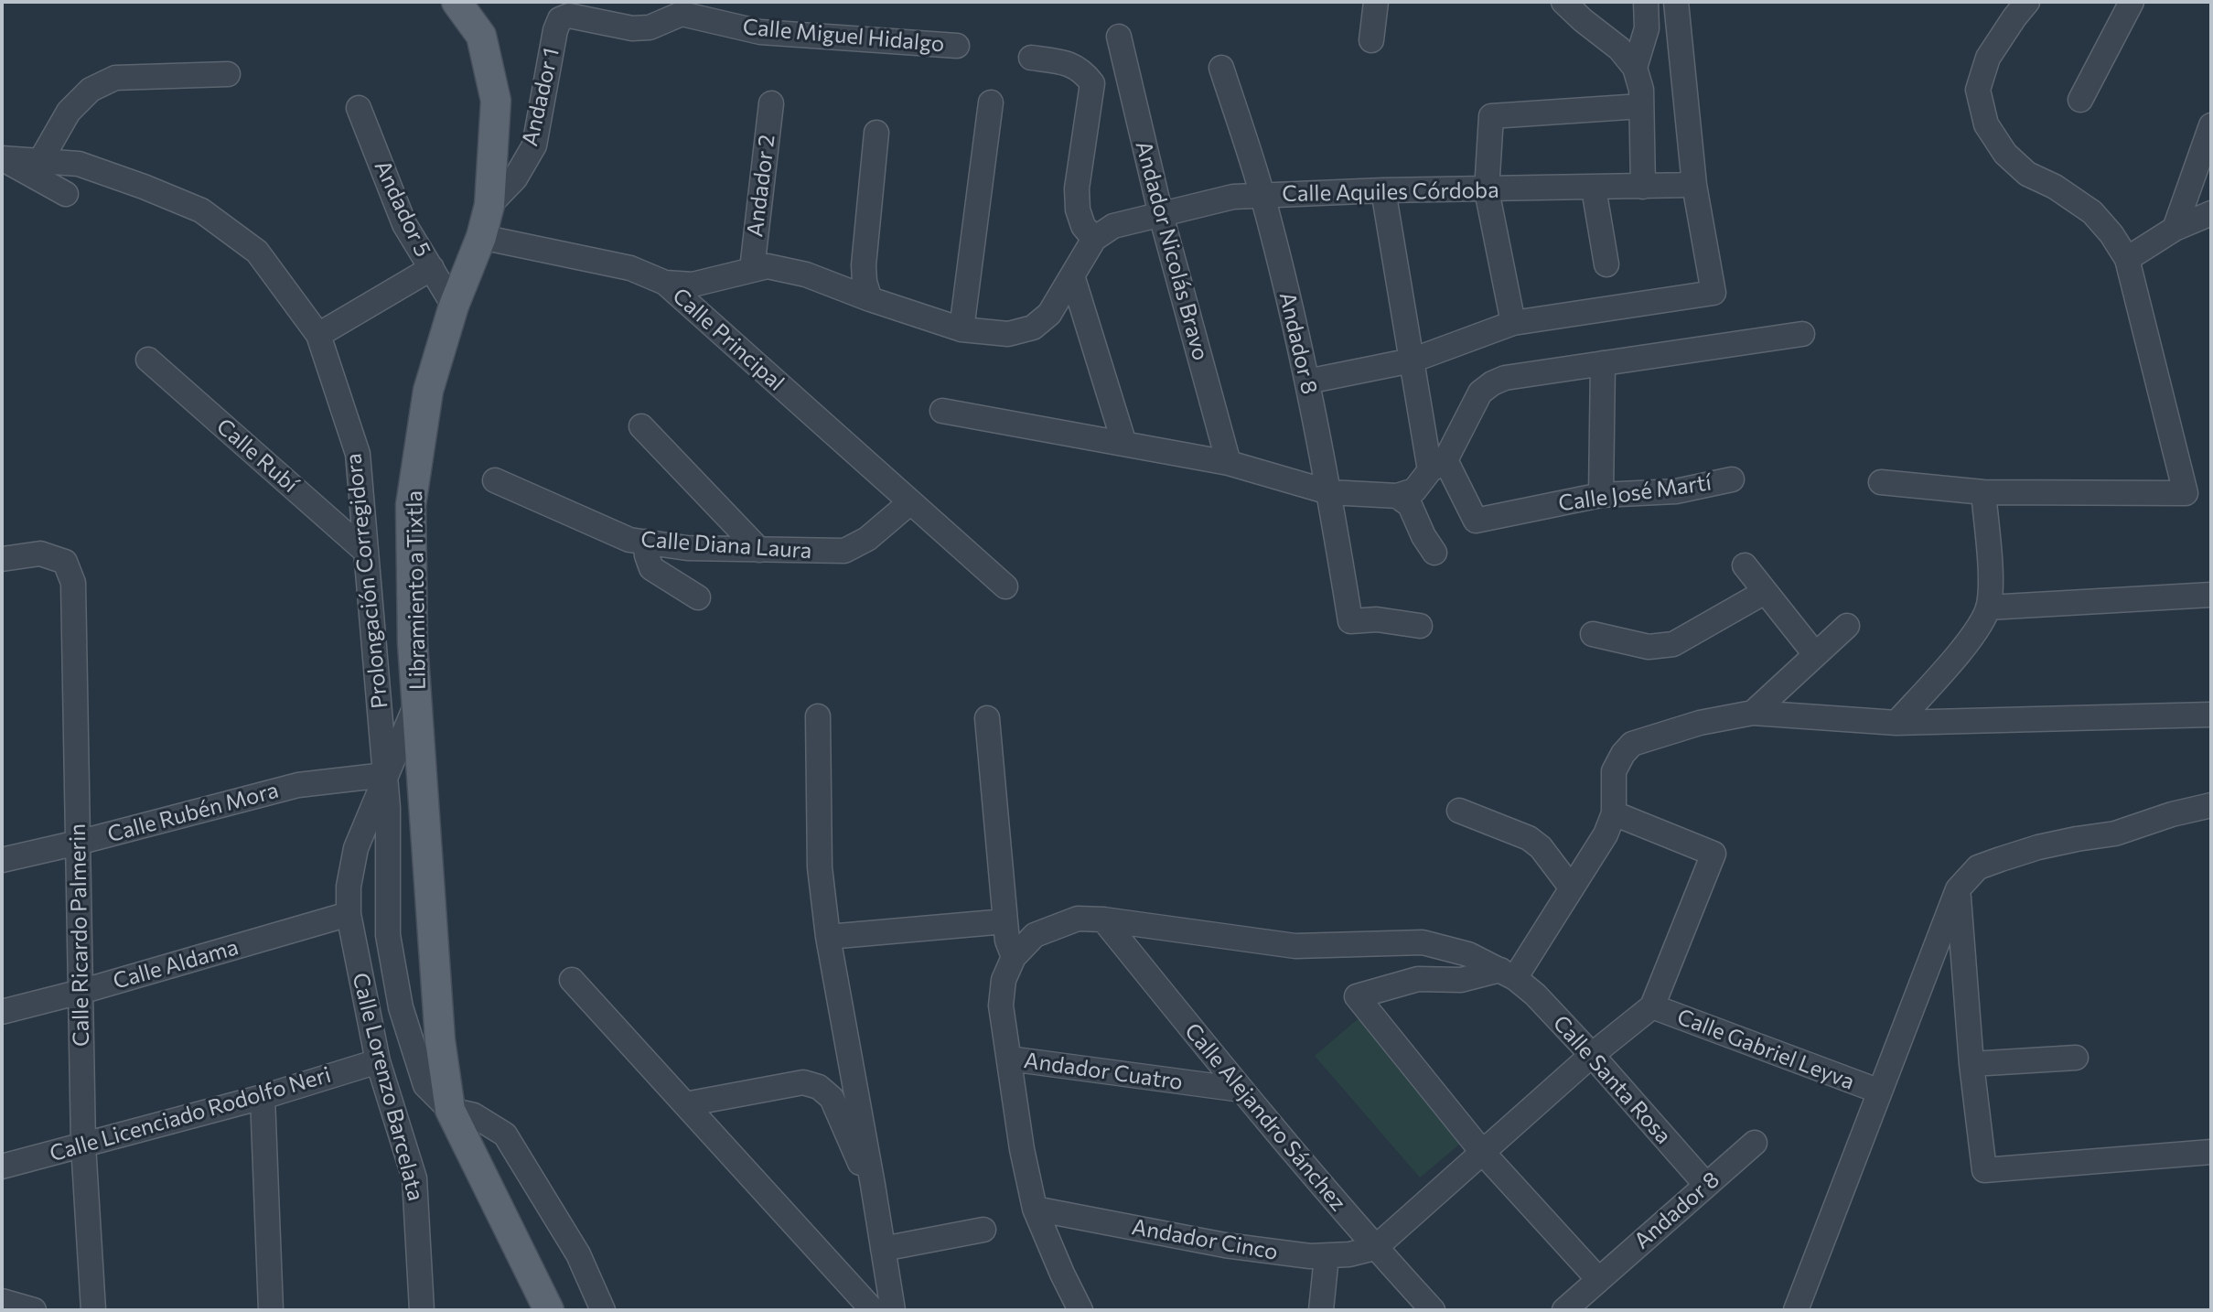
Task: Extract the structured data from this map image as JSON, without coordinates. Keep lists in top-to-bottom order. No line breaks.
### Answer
{"streets":{"main road":["Libramiento a Tixtla"],"street":["Calle Miguel Hidalgo","Andador 1","Andador 2","Calle Aquiles Córdoba","Andador 5","Andador Nicolás Bravo","Calle Principal","Andador 8","Calle Rubí","Calle José Martí","Calle Diana Laura","Prolongación Corregidora","Calle Rubén Mora","Calle Ricardo Palmerin","Calle Aldama","Calle Gabriel Leyva","Andador Cuatro","Calle Santa Rosa","Calle Lorenzo Barcelata","Calle Licenciado Rodolfo Neri","Calle Alejandro Sánchez","Andador Cinco"]},"crossings":[["Calle Miguel Hidalgo","Andador 1"],["Andador 1","Libramiento a Tixtla"],["Calle Aquiles Córdoba","Andador Nicolás Bravo"],["Calle Aquiles Córdoba","Andador 8"],["Andador 5","Libramiento a Tixtla"],["Calle Principal","Calle Diana Laura"],["Calle Principal","Libramiento a Tixtla"],["Andador 8","Calle Santa Rosa"],["Calle Rubí","Prolongación Corregidora"],["Prolongación Corregidora","Libramiento a Tixtla"],["Prolongación Corregidora","Calle Rubén Mora"],["Prolongación Corregidora","Calle Lorenzo Barcelata"],["Libramiento a Tixtla","Calle Lorenzo Barcelata"],["Calle Rubén Mora","Calle Ricardo Palmerin"],["Calle Rubén Mora","Calle Lorenzo Barcelata"],["Calle Ricardo Palmerin","Calle Aldama"],["Calle Ricardo Palmerin","Calle Licenciado Rodolfo Neri"],["Calle Aldama","Calle Lorenzo Barcelata"],["Andador Cuatro","Calle Alejandro Sánchez"],["Calle Santa Rosa","Calle Alejandro Sánchez"],["Calle Lorenzo Barcelata","Calle Licenciado Rodolfo Neri"],["Calle Alejandro Sánchez","Andador Cinco"]]}
